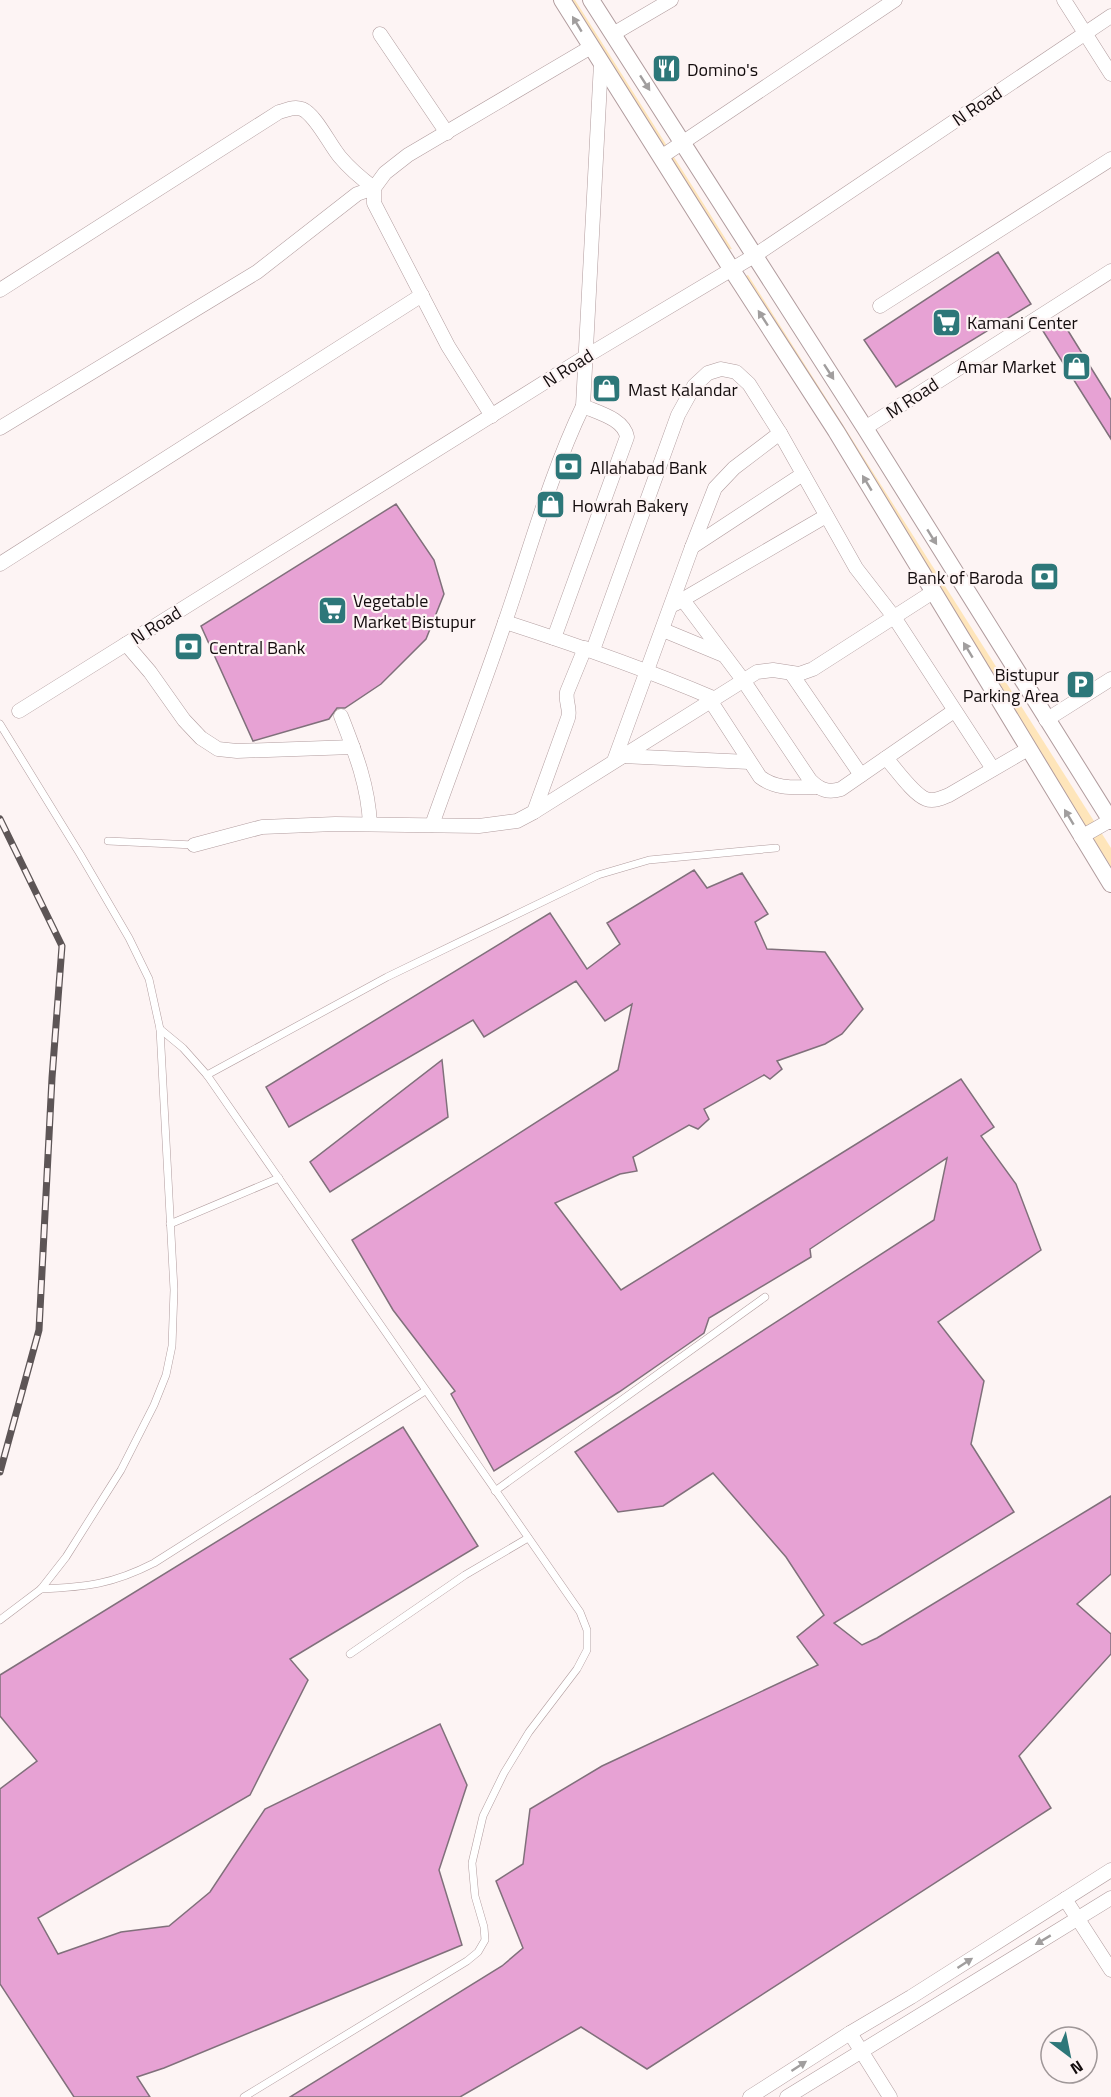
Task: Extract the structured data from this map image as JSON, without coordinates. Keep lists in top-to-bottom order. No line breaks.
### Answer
{"streets":{"street":["N Road","M Road"]},"places":{"restaurant":["Domino's"],"supermarket":["Kamani Center","Vegetable Market Bistupur"],"shop":["Amar Market","Mast Kalandar","Howrah Bakery"],"bank":["Allahabad Bank","Bank of Baroda","Central Bank"],"parking":["Bistupur Parking Area"]},"north":"bottom right"}
